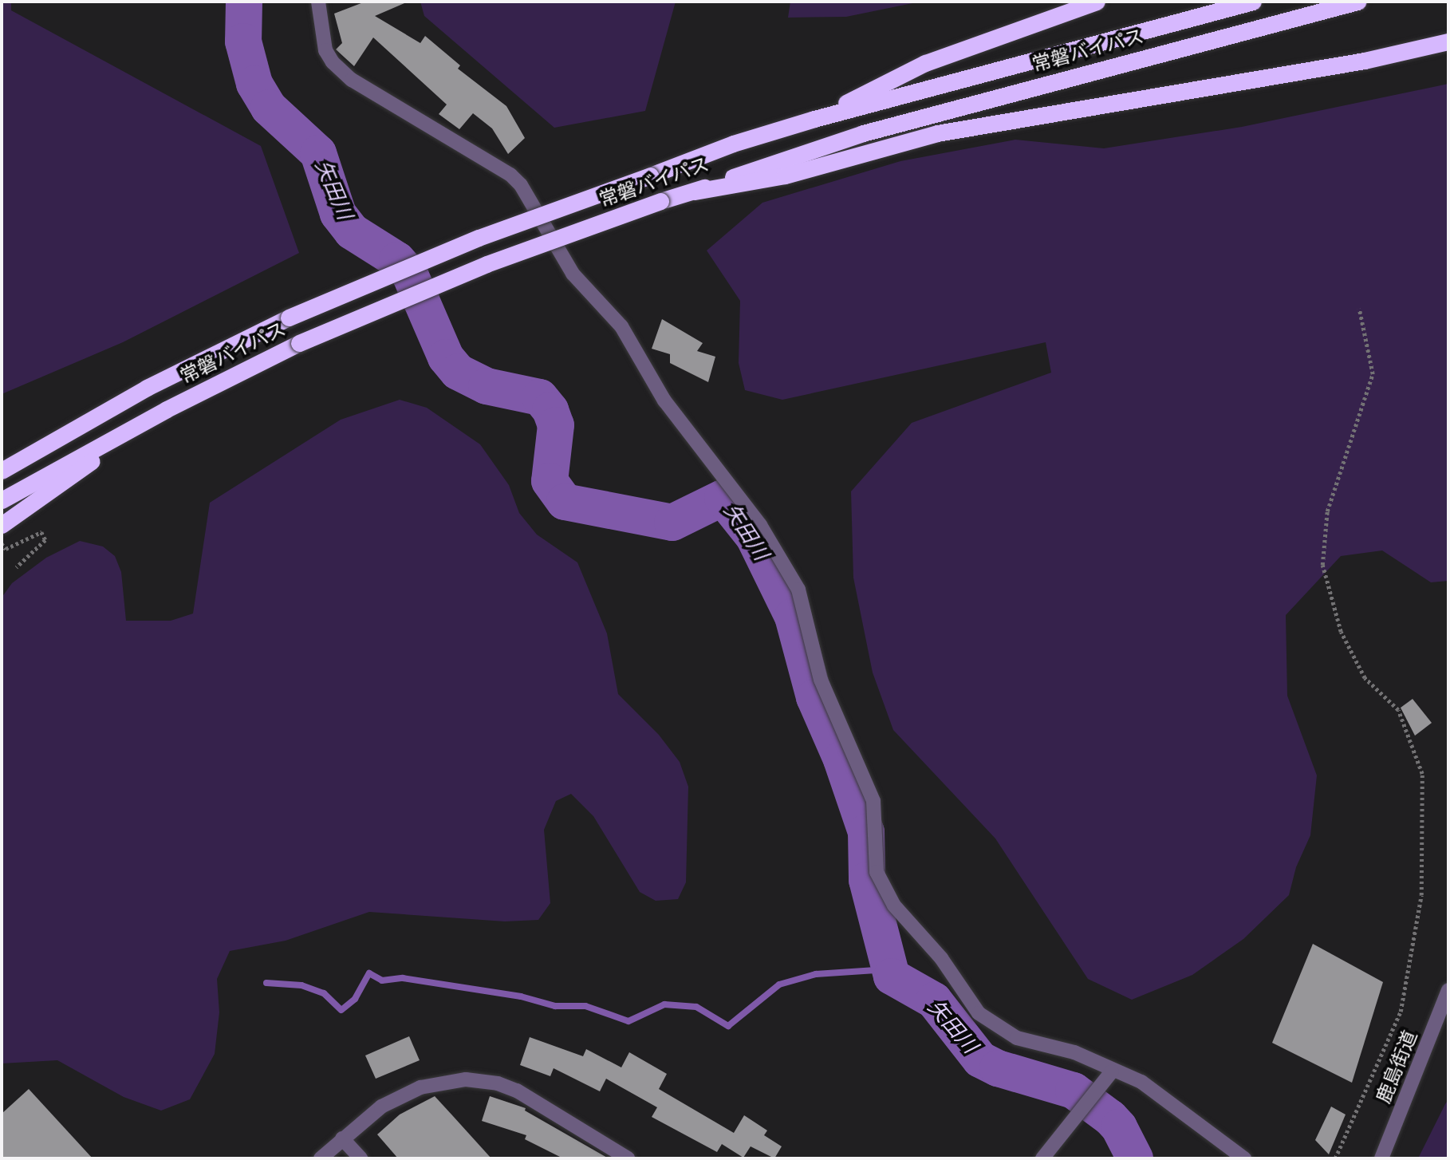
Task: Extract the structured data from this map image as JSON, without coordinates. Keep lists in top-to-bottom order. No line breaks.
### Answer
{"streets":{"highway":["常磐バイパス"],"street":["鹿島街道"]},"water":["矢田川"]}
